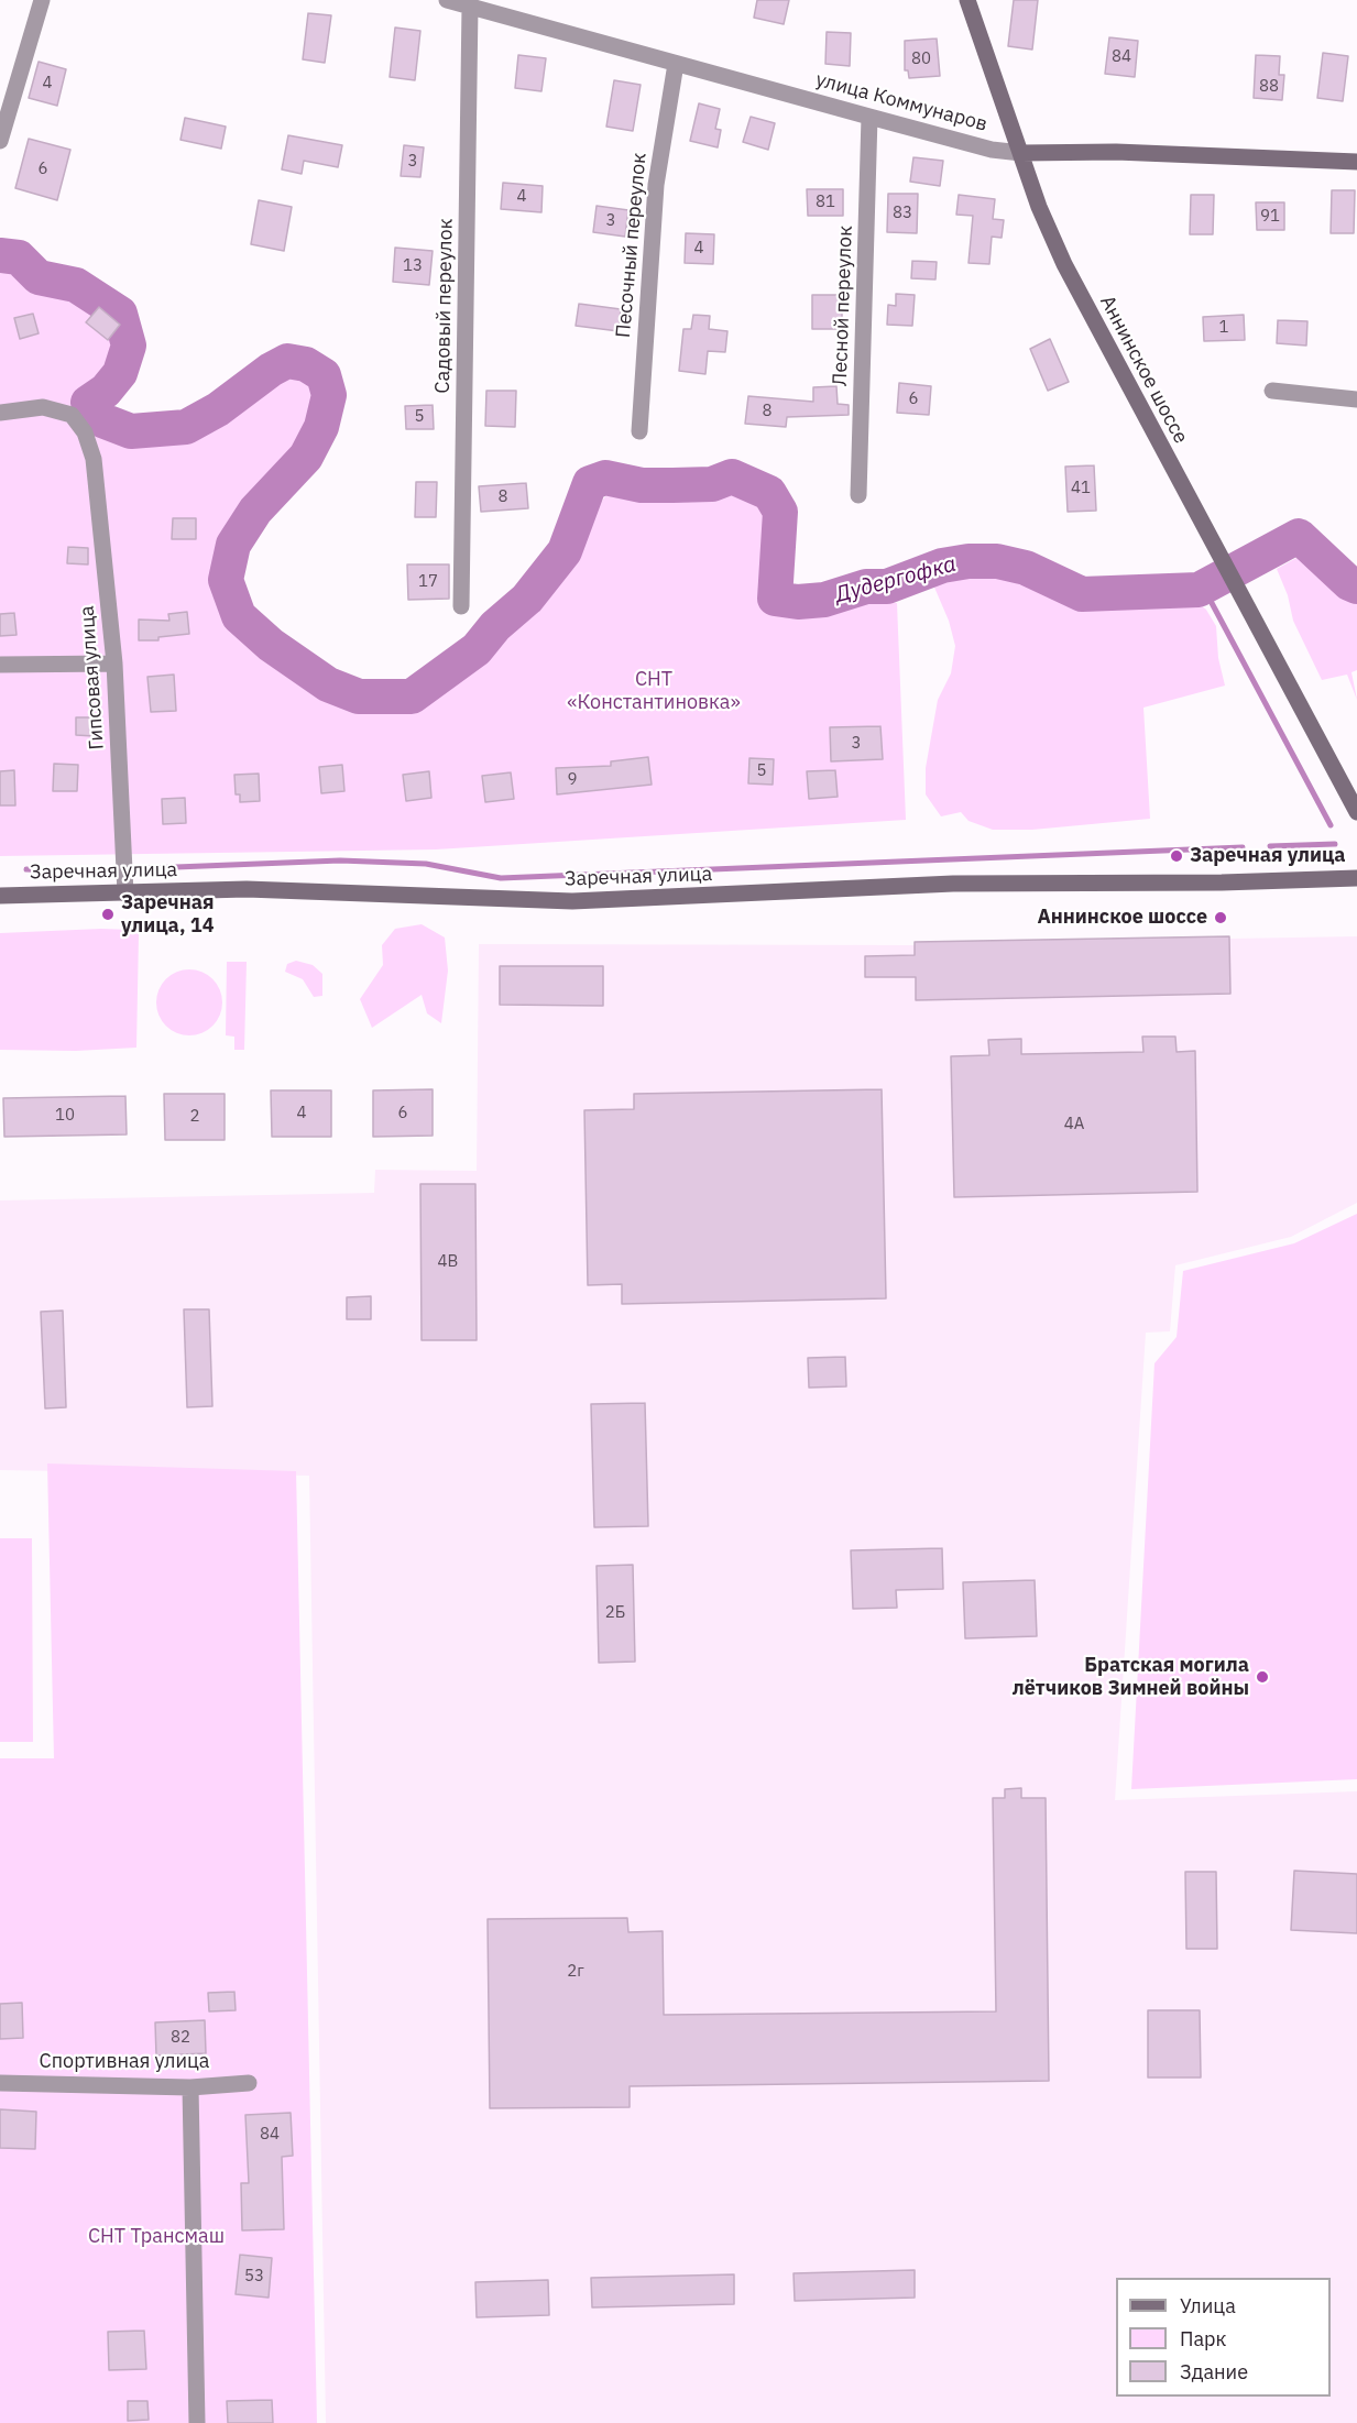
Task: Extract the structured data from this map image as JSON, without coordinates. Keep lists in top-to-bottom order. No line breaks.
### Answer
{"streets":{"street":["улица Коммунаров","Песочный переулок","Садовый переулок","Лесной переулок","Аннинское шоссе","Гипсовая улица","Заречная улица","Спортивная улица"]},"crossings":[["улица Коммунаров","Песочный переулок"],["улица Коммунаров","Садовый переулок"],["улица Коммунаров","Лесной переулок"],["улица Коммунаров","Аннинское шоссе"],["Гипсовая улица","Заречная улица"]],"water":["Дудергофка"],"parks":["СНТ «Константиновка»","СНТ Трансмаш"],"places":["Заречная улица","Заречная улица, 14","Аннинское шоссе","Братская могила лётчиков Зимней войны"],"house_numbers":["84","80","4","88","3","6","4","81","83","91","3","4","13","1","6","8","5","41","8","17","3","5","9","4","6","10","2","4А","4В","2Б","2г","82","84","53"],"legend":["Улица","Парк","Здание"]}
